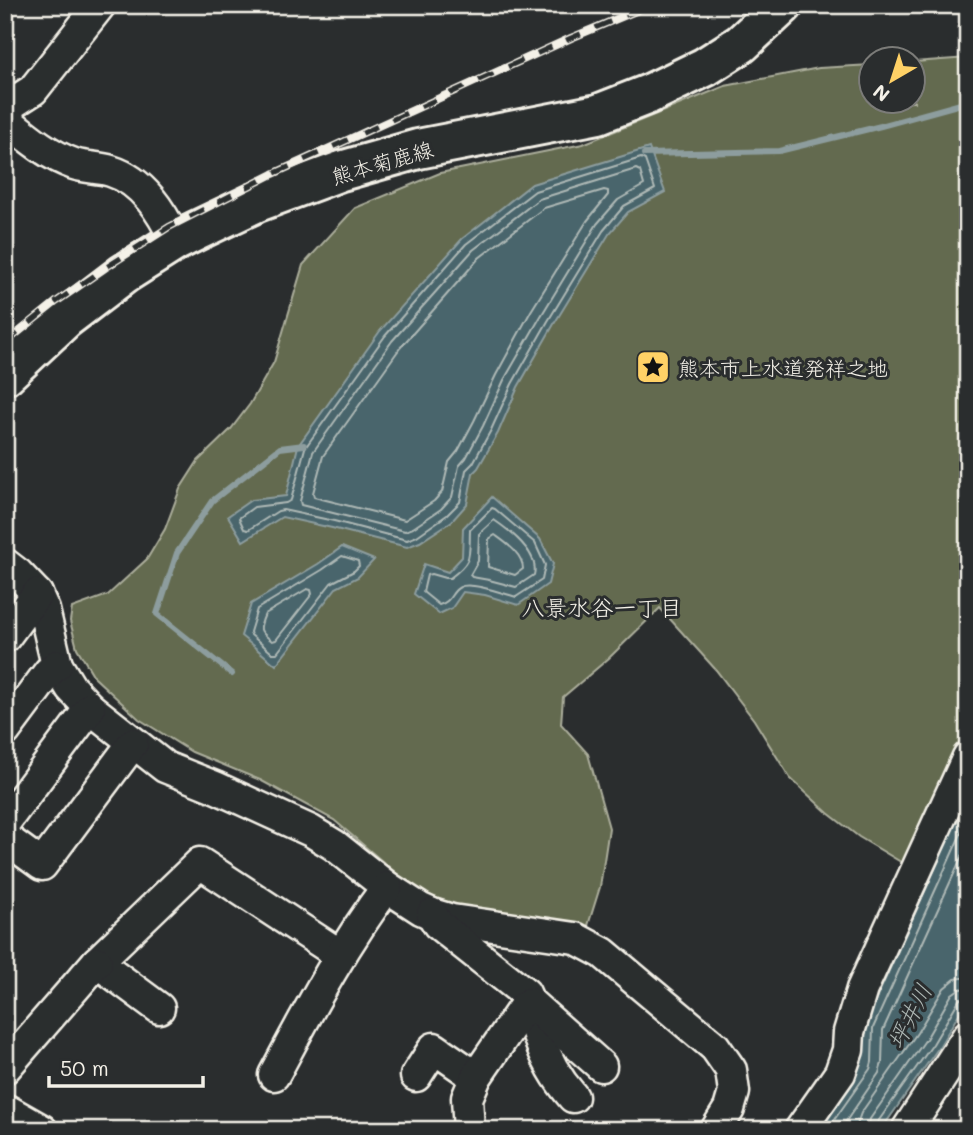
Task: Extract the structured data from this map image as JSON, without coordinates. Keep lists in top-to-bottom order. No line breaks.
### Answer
{"streets":{"main road":["熊本菊鹿線"]},"districts":["八景水谷一丁目"],"water":["坪井川"],"places":{"place":["熊本市上水道発祥之地"]},"scale_bar":"50 m","north":"bottom left"}
